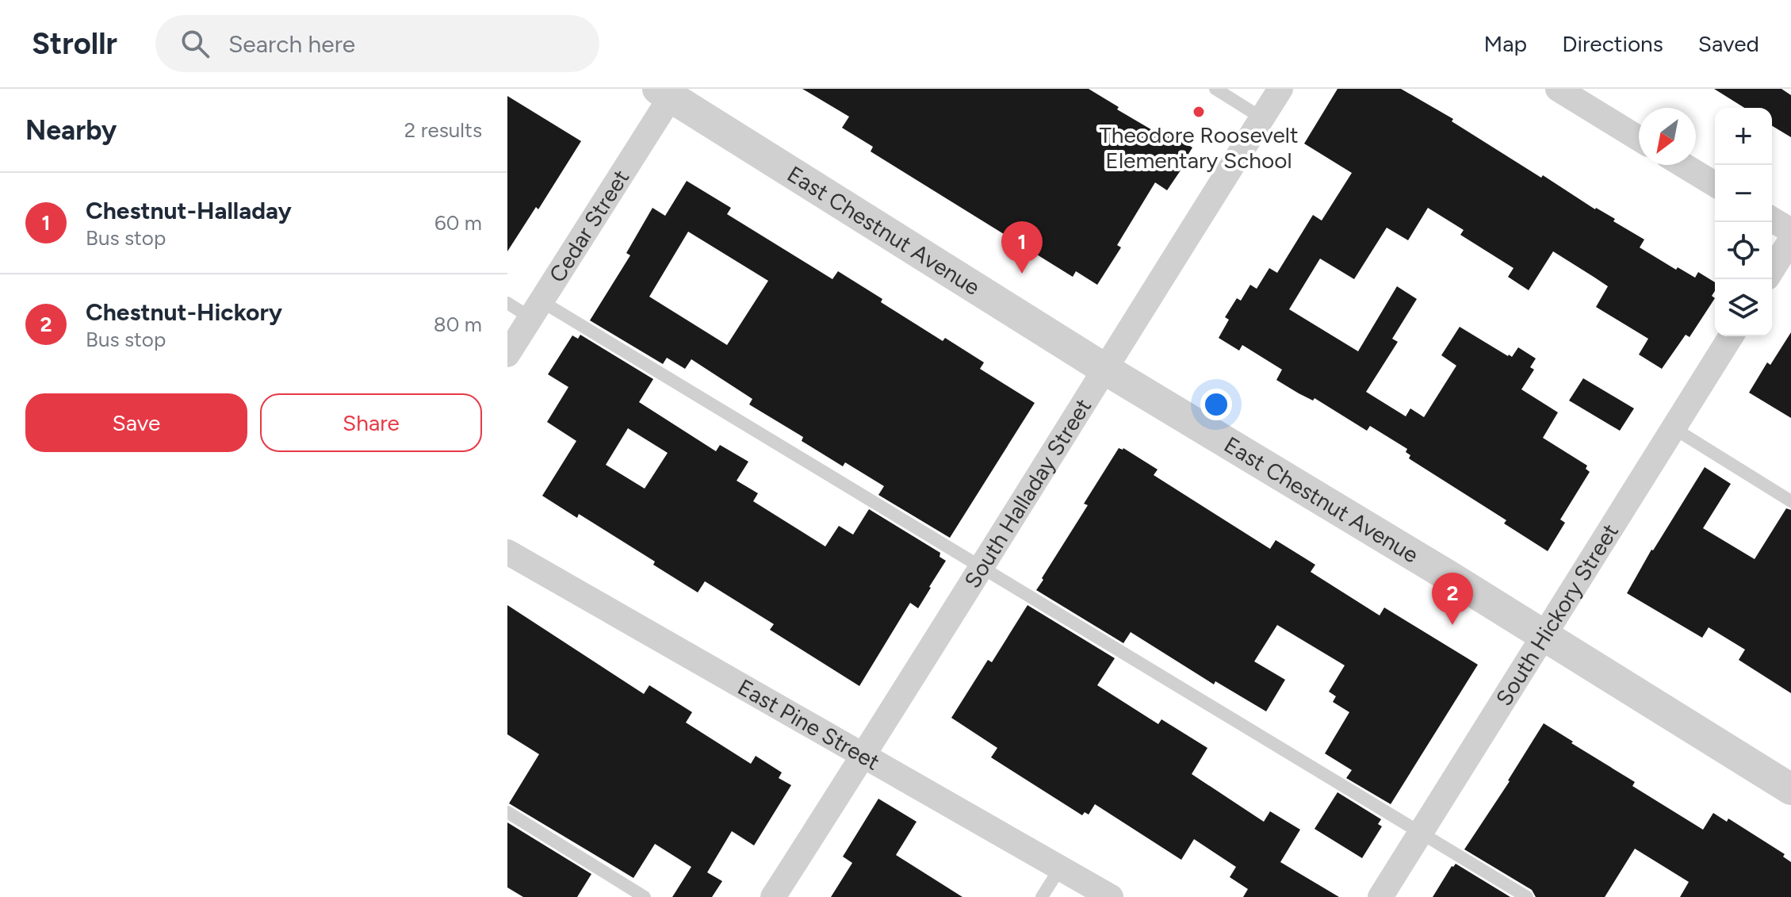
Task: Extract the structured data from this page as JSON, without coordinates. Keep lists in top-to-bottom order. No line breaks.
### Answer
{"streets":{"street":["Cedar Street","East Chestnut Avenue","South Halladay Street","South Hickory Street","East Pine Street"]},"crossings":[["Cedar Street","East Chestnut Avenue"],["East Chestnut Avenue","South Halladay Street"],["East Chestnut Avenue","South Hickory Street"],["South Halladay Street","East Pine Street"]],"places":["Theodore Roosevelt Elementary School"],"north":"bottom left","page":{"header":"Strollr","search":"Search here","nav":["Map","Directions","Saved"],"heading":["Nearby","2 results"],"map_buttons":["+","−"],"list":[{"mark":"1","name":"Chestnut-Halladay","note":"Bus stop","value":"60 m"},{"mark":"2","name":"Chestnut-Hickory","note":"Bus stop","value":"80 m"}],"pins":["1","2"],"buttons":["Save","Share"]}}
